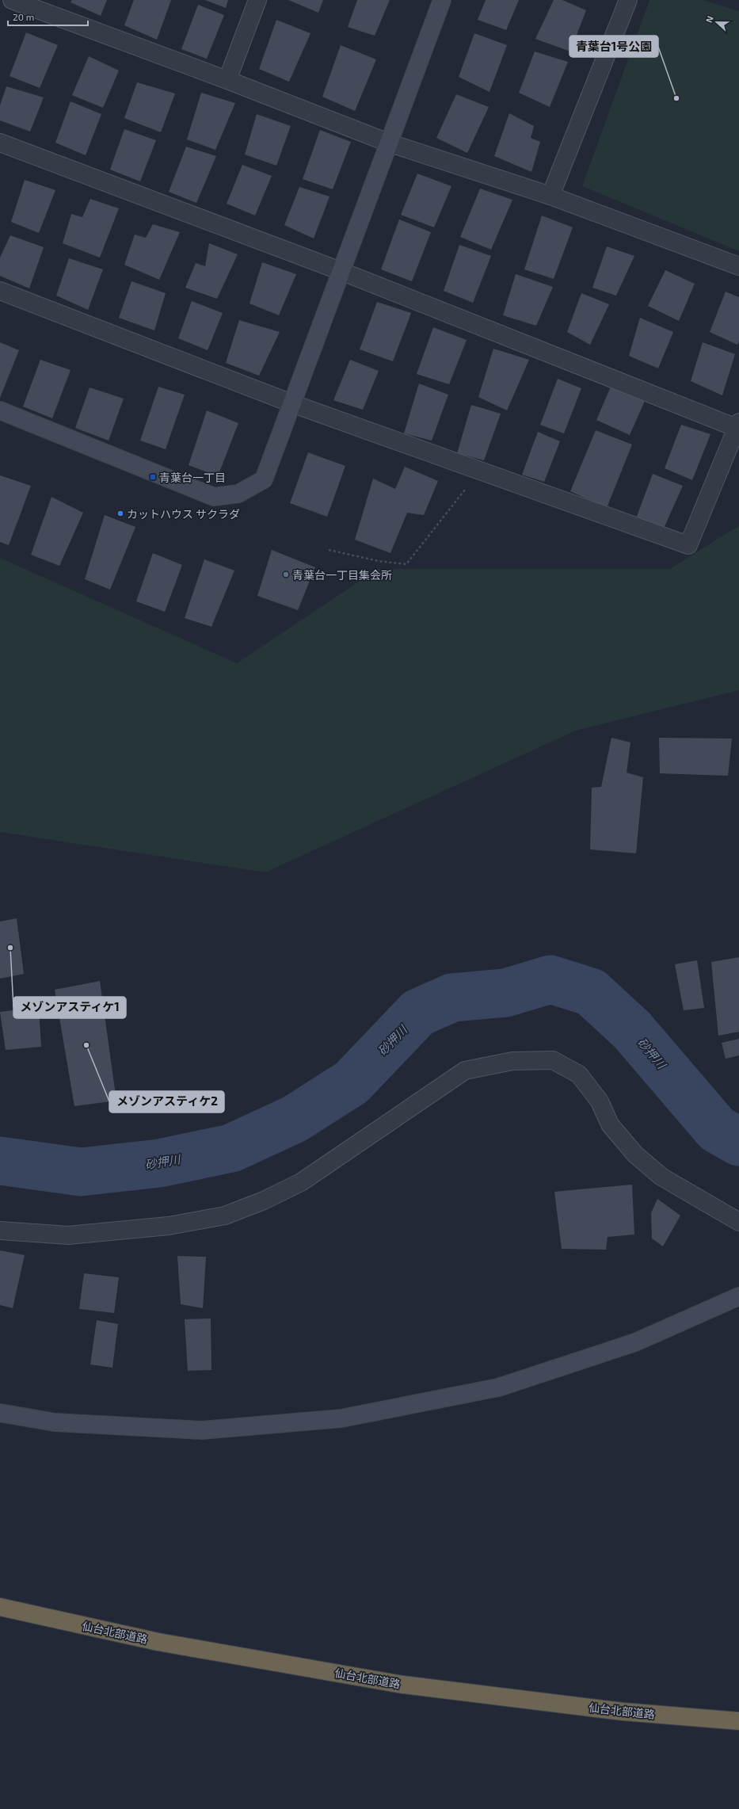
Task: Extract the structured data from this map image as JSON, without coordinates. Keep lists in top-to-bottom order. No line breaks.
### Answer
{"streets":{"highway":["仙台北部道路"]},"water":["砂押川"],"places":{"other":["青葉台1号公園","カットハウス サクラダ","青葉台一丁目集会所","メゾンアスティケ1","メゾンアスティケ2"],"transit":["青葉台一丁目"]},"scale_bar":"20 m","north":"left"}
